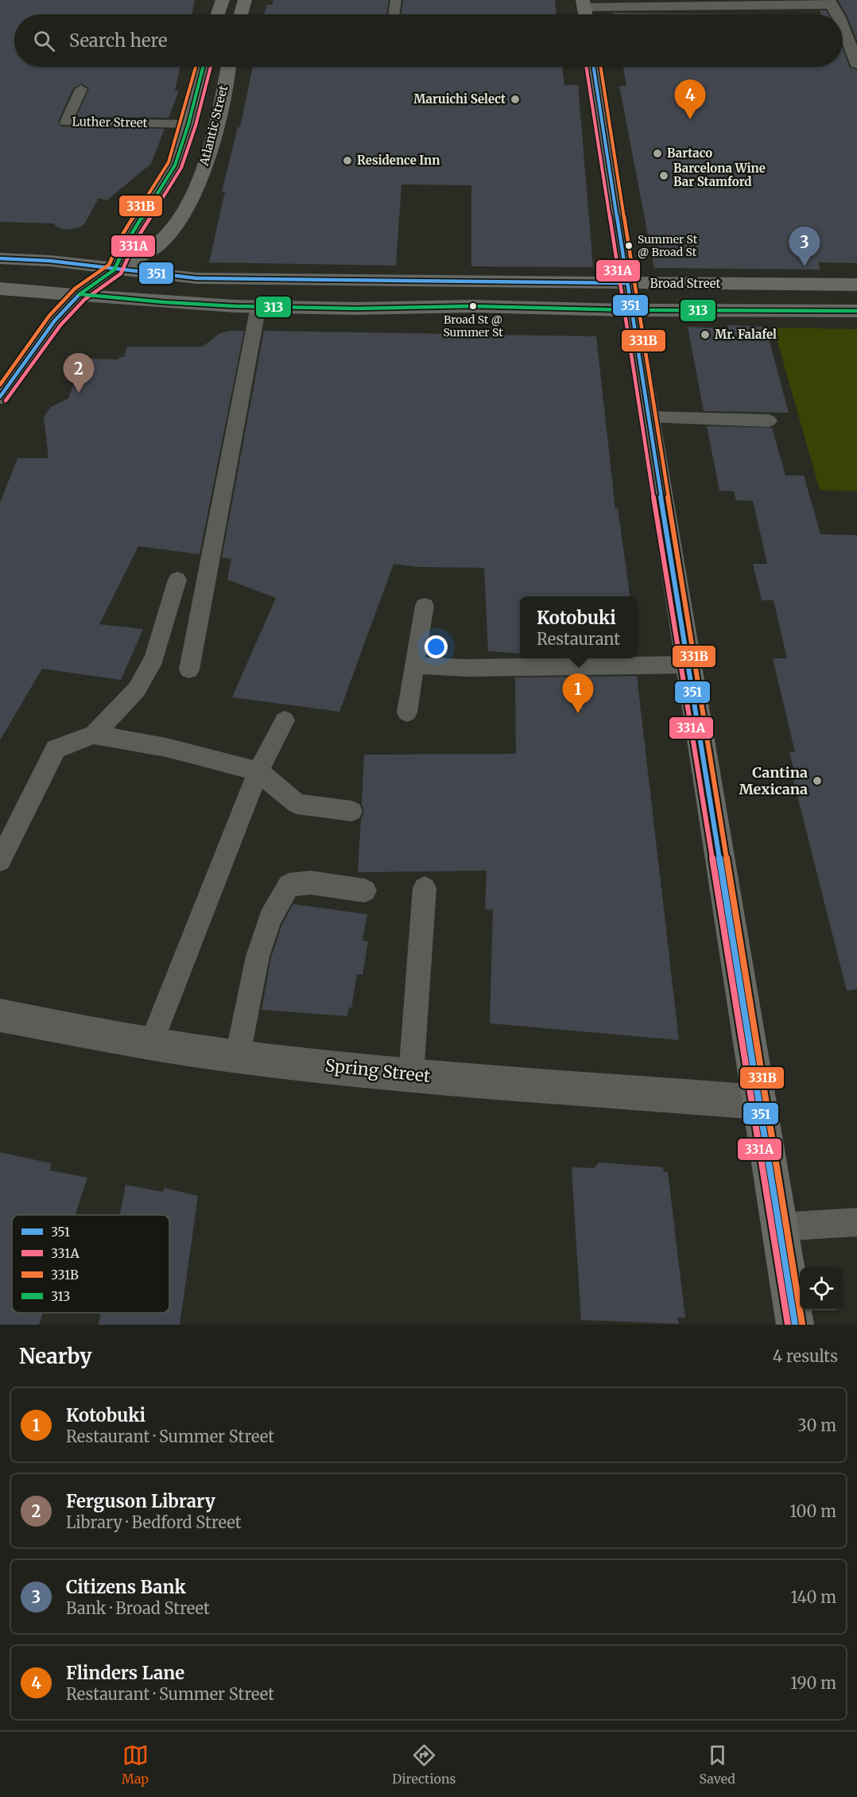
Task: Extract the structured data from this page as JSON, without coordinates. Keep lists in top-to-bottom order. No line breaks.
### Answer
{"streets":{"main road":["Atlantic Street","Broad Street"],"street":["Spring Street"],"lane":["Luther Street"]},"crossings":[["Luther Street","Atlantic Street"],["Atlantic Street","Broad Street"]],"places":["Maruichi Select","Bartaco","Residence Inn","Barcelona Wine Bar Stamford","Summer St @ Broad St","Broad St @ Summer St","Mr. Falafel","Cantina Mexicana"],"lines":["transit line 351","transit line 331A","transit line 331B","transit line 313"],"legend":["351","331A","331B","313"],"page":{"search":"Search here","pins":["4","3","2","1"],"popup":["Kotobuki","Restaurant"],"heading":["Nearby","4 results"],"list":[{"mark":"1","name":"Kotobuki","note":"Restaurant · Summer Street","value":"30 m"},{"mark":"2","name":"Ferguson Library","note":"Library · Bedford Street","value":"100 m"},{"mark":"3","name":"Citizens Bank","note":"Bank · Broad Street","value":"140 m"},{"mark":"4","name":"Flinders Lane","note":"Restaurant · Summer Street","value":"190 m"}],"nav":["Map","Directions","Saved"]}}
